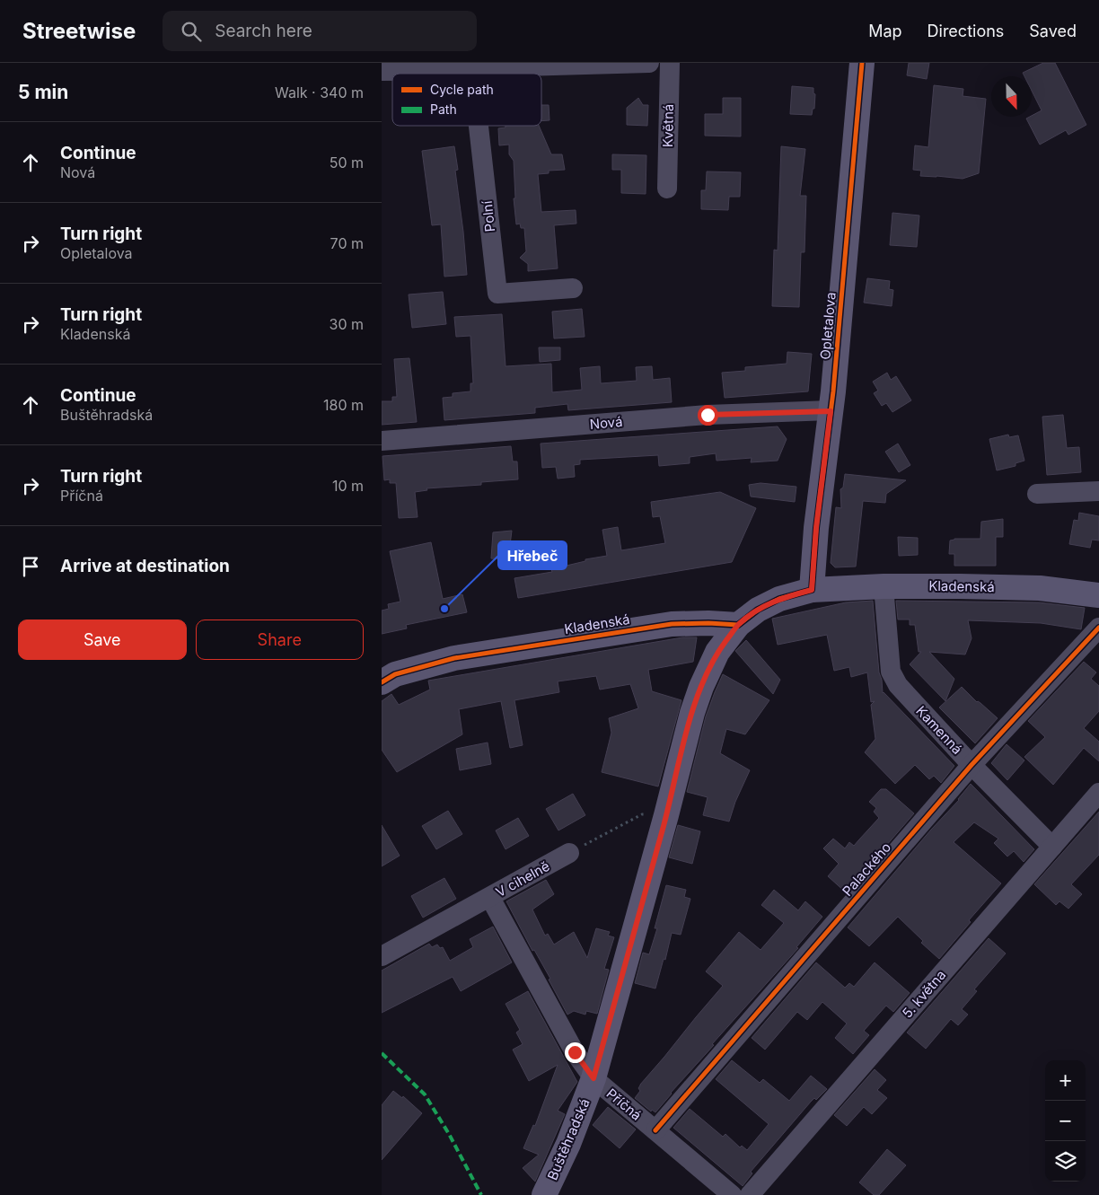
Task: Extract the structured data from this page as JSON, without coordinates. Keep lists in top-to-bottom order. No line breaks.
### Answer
{"streets":{"street":["Květná","Polní","Opletalova","Nová","Kladenská","Kamenná","Palackého","V cihelně","5. května","Příčná","Buštěhradská"]},"crossings":[["Opletalova","Nová"],["Opletalova","Kladenská"],["Kladenská","Kamenná"],["Kladenská","Buštěhradská"],["Kamenná","Palackého"],["Kamenná","5. května"],["Palackého","Příčná"],["V cihelně","Příčná"],["Příčná","Buštěhradská"]],"places":["Hřebeč"],"legend":["Cycle path","Path"],"north":"bottom","page":{"header":"Streetwise","search":"Search here","nav":["Map","Directions","Saved"],"heading":["5 min","Walk · 340 m"],"list":[["Continue","Nová","50 m"],["Turn right","Opletalova","70 m"],["Turn right","Kladenská","30 m"],["Continue","Buštěhradská","180 m"],["Turn right","Příčná","10 m"],"Arrive at destination"],"buttons":["Save","Share"],"map_buttons":["+","−"]}}
